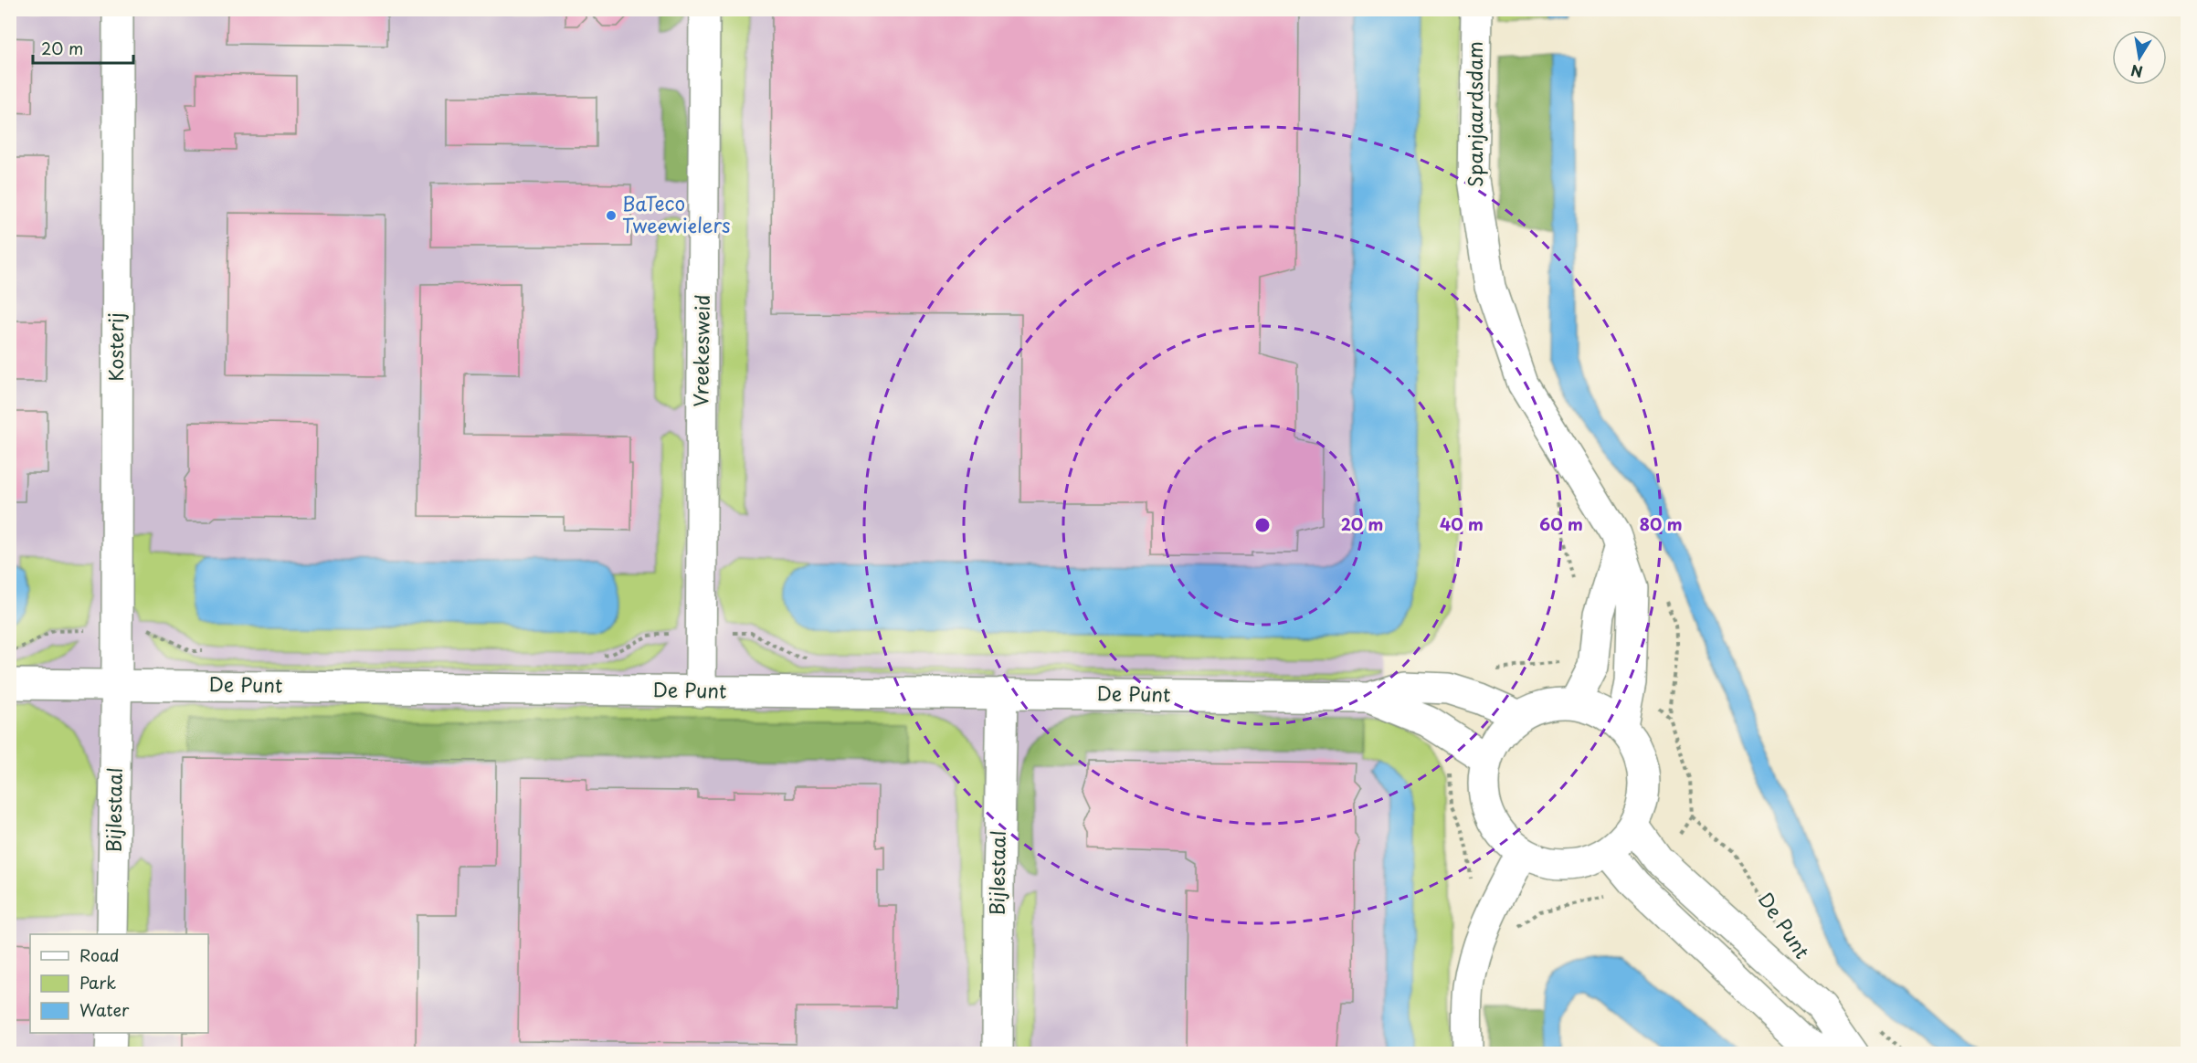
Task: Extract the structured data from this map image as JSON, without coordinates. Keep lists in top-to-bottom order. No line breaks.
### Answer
{"streets":{"street":["Spanjaardsdam","Kosterij","Vreekesweid","De Punt","Bijlestaal"]},"crossings":[["Spanjaardsdam","De Punt"],["Kosterij","De Punt"],["Kosterij","Bijlestaal"],["Vreekesweid","De Punt"],["De Punt","Bijlestaal"]],"places":["BaTeco Tweewielers"],"legend":["Road","Park","Water"],"scale_bar":"20 m","north":"bottom","rings":["20 m","40 m","60 m","80 m"]}
